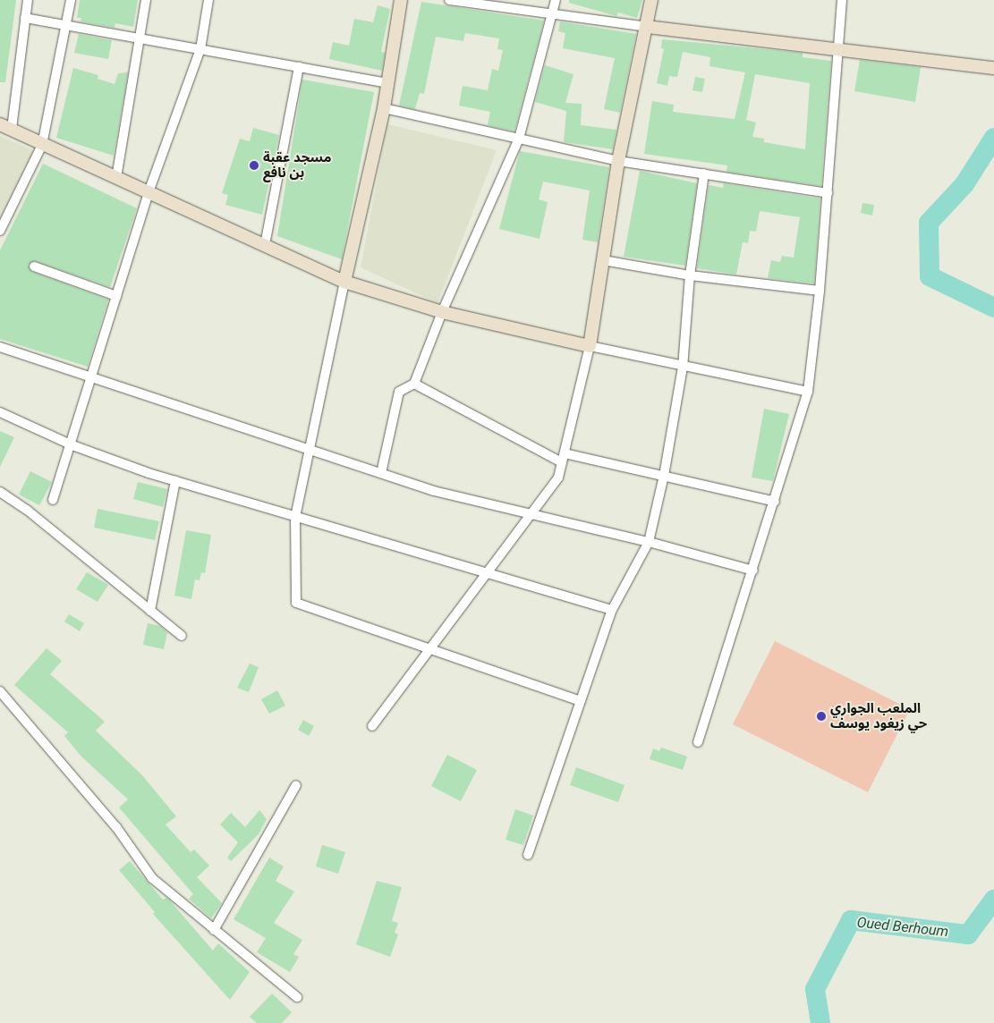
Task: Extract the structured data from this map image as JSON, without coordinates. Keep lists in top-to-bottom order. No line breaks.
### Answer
{"water":["Oued Berhoum"],"places":["مسجد عقبة بن نافع","الملعب الجواري حي زيغود يوسف"]}
